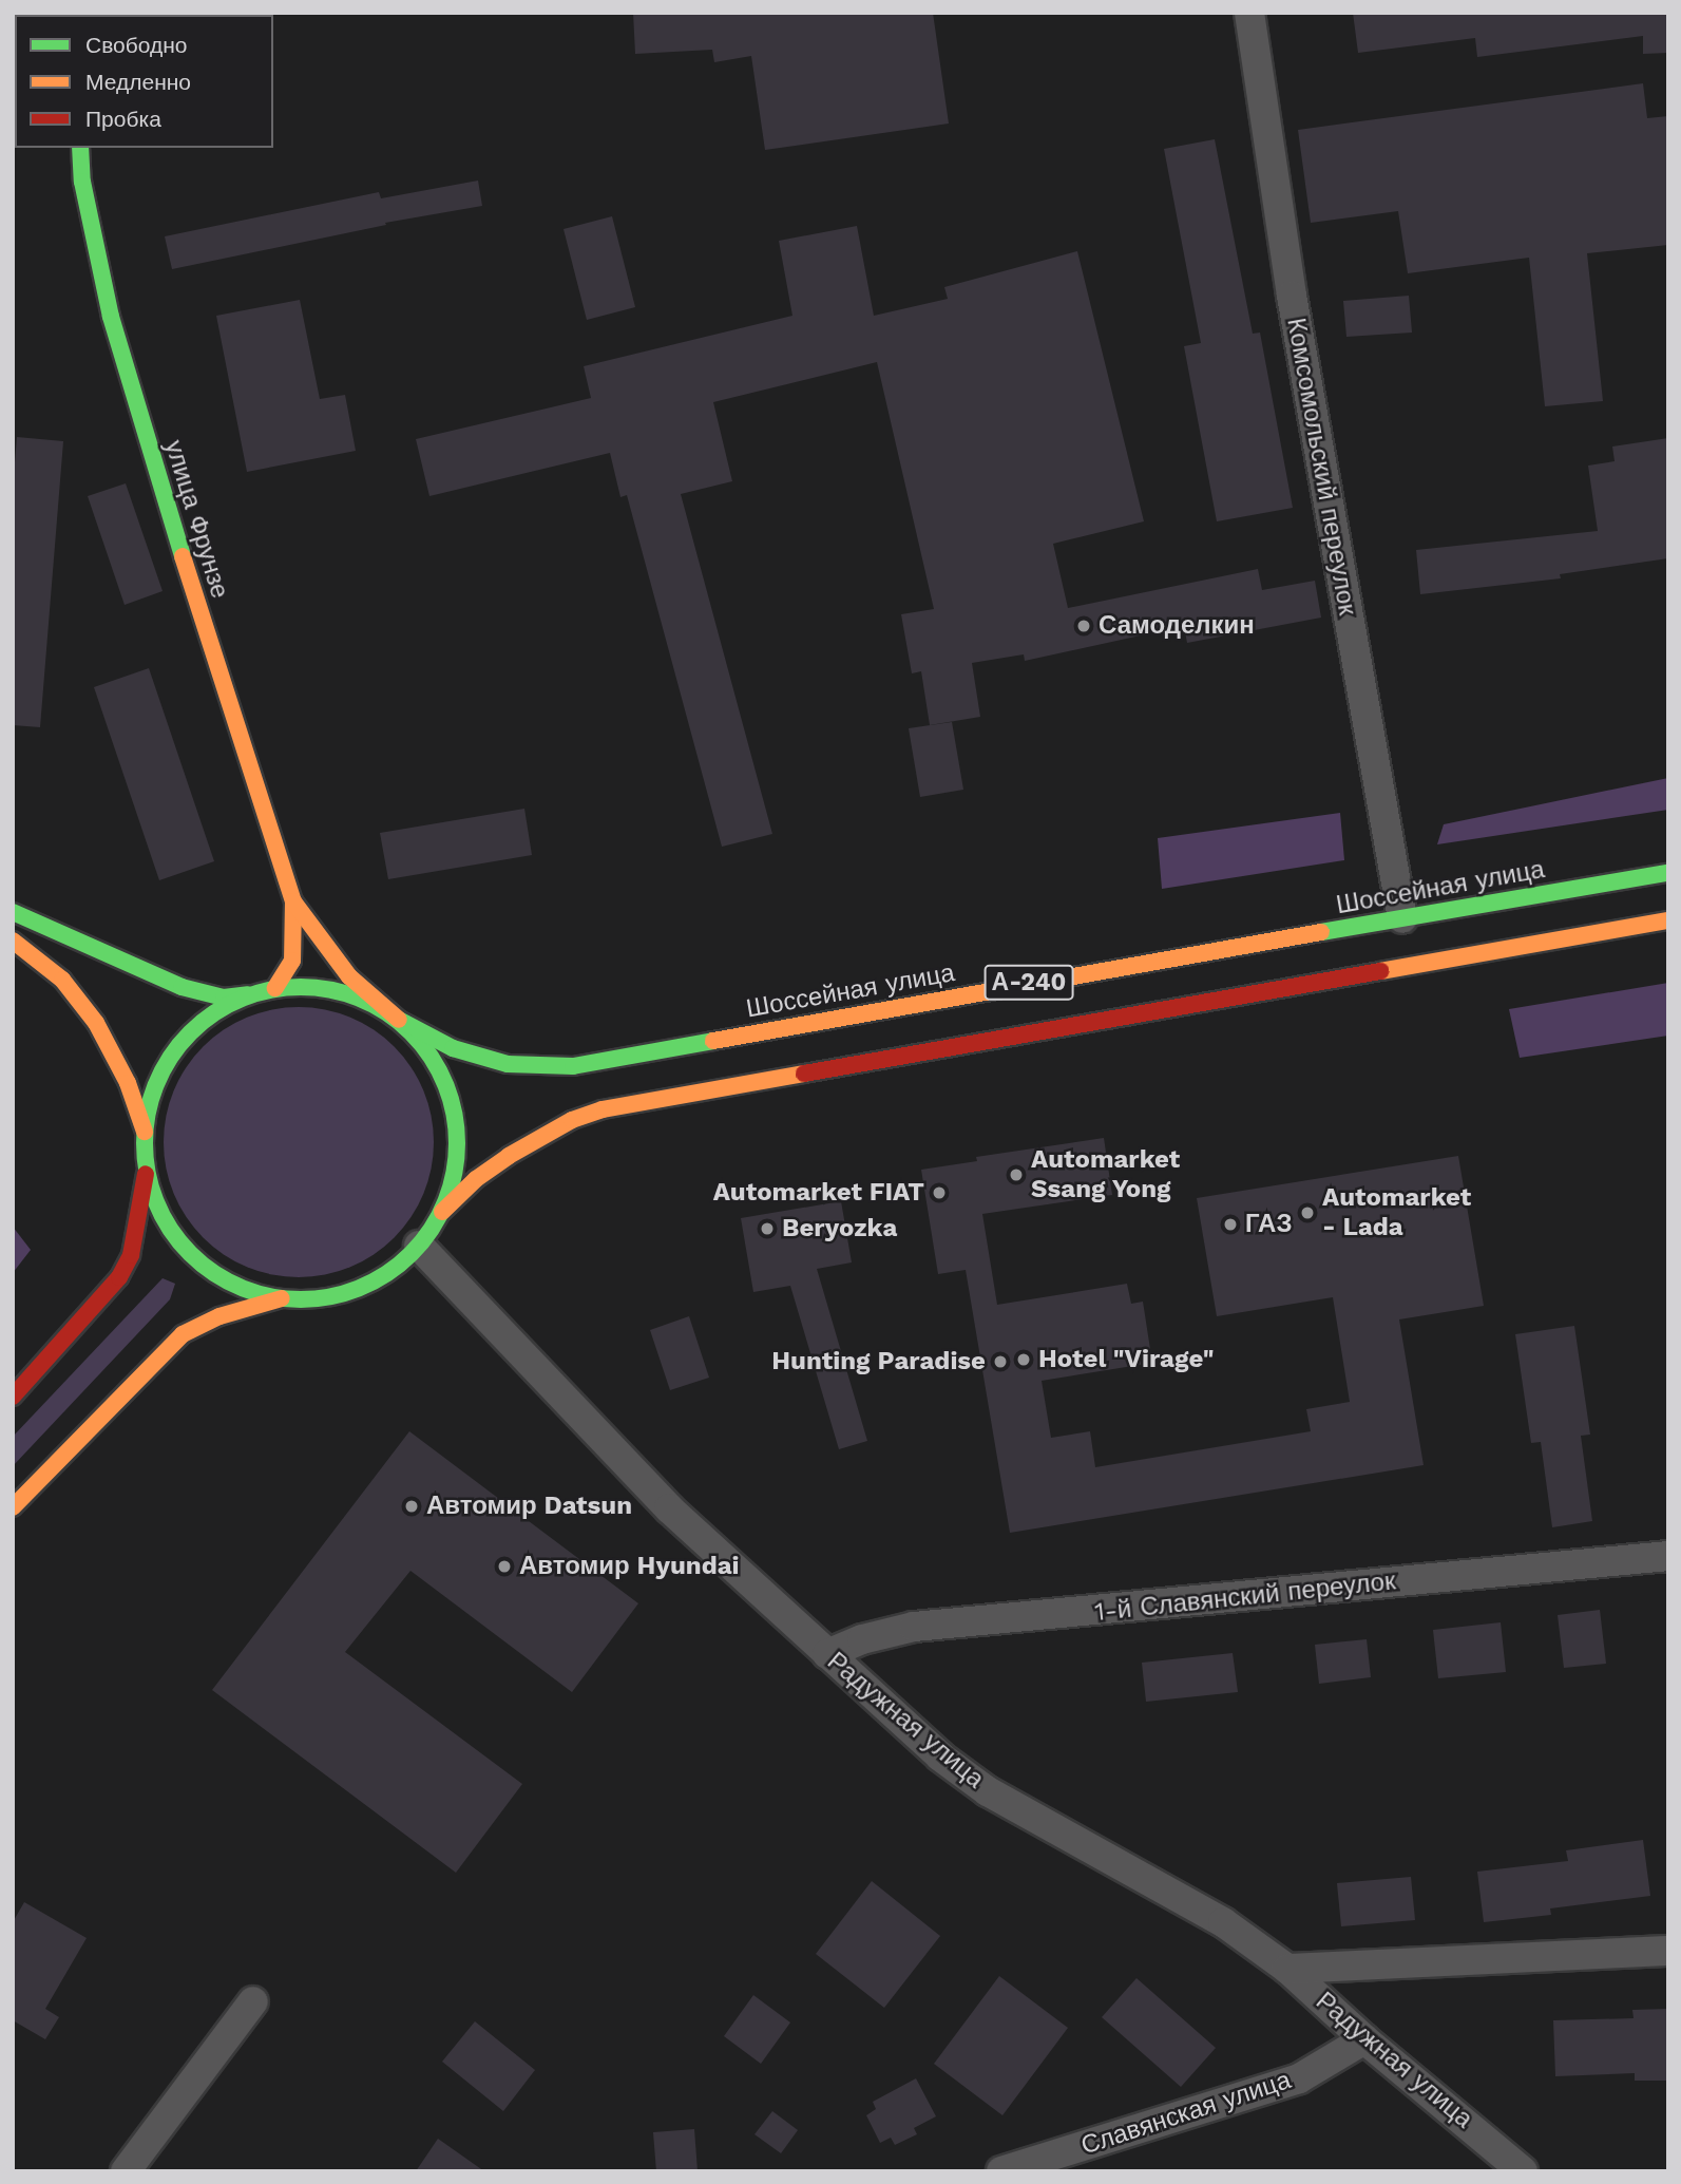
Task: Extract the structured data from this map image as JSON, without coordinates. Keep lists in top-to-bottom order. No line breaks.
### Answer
{"streets":{"main road":["улица Фрунзе","Шоссейная улица","А-240"],"street":["Комсомольский переулок","1-й Славянский переулок","Радужная улица","Славянская улица"]},"crossings":[["Комсомольский переулок","Шоссейная улица"],["1-й Славянский переулок","Радужная улица"],["Радужная улица","Славянская улица"]],"places":["Самоделкин","Automarket Ssang Yong","Automarket FIAT","Automarket - Lada","ГАЗ","Beryozka","Hotel \"Virage\"","Hunting Paradise","Автомир Datsun","Автомир Hyundai"],"legend":["Свободно","Медленно","Пробка"]}
